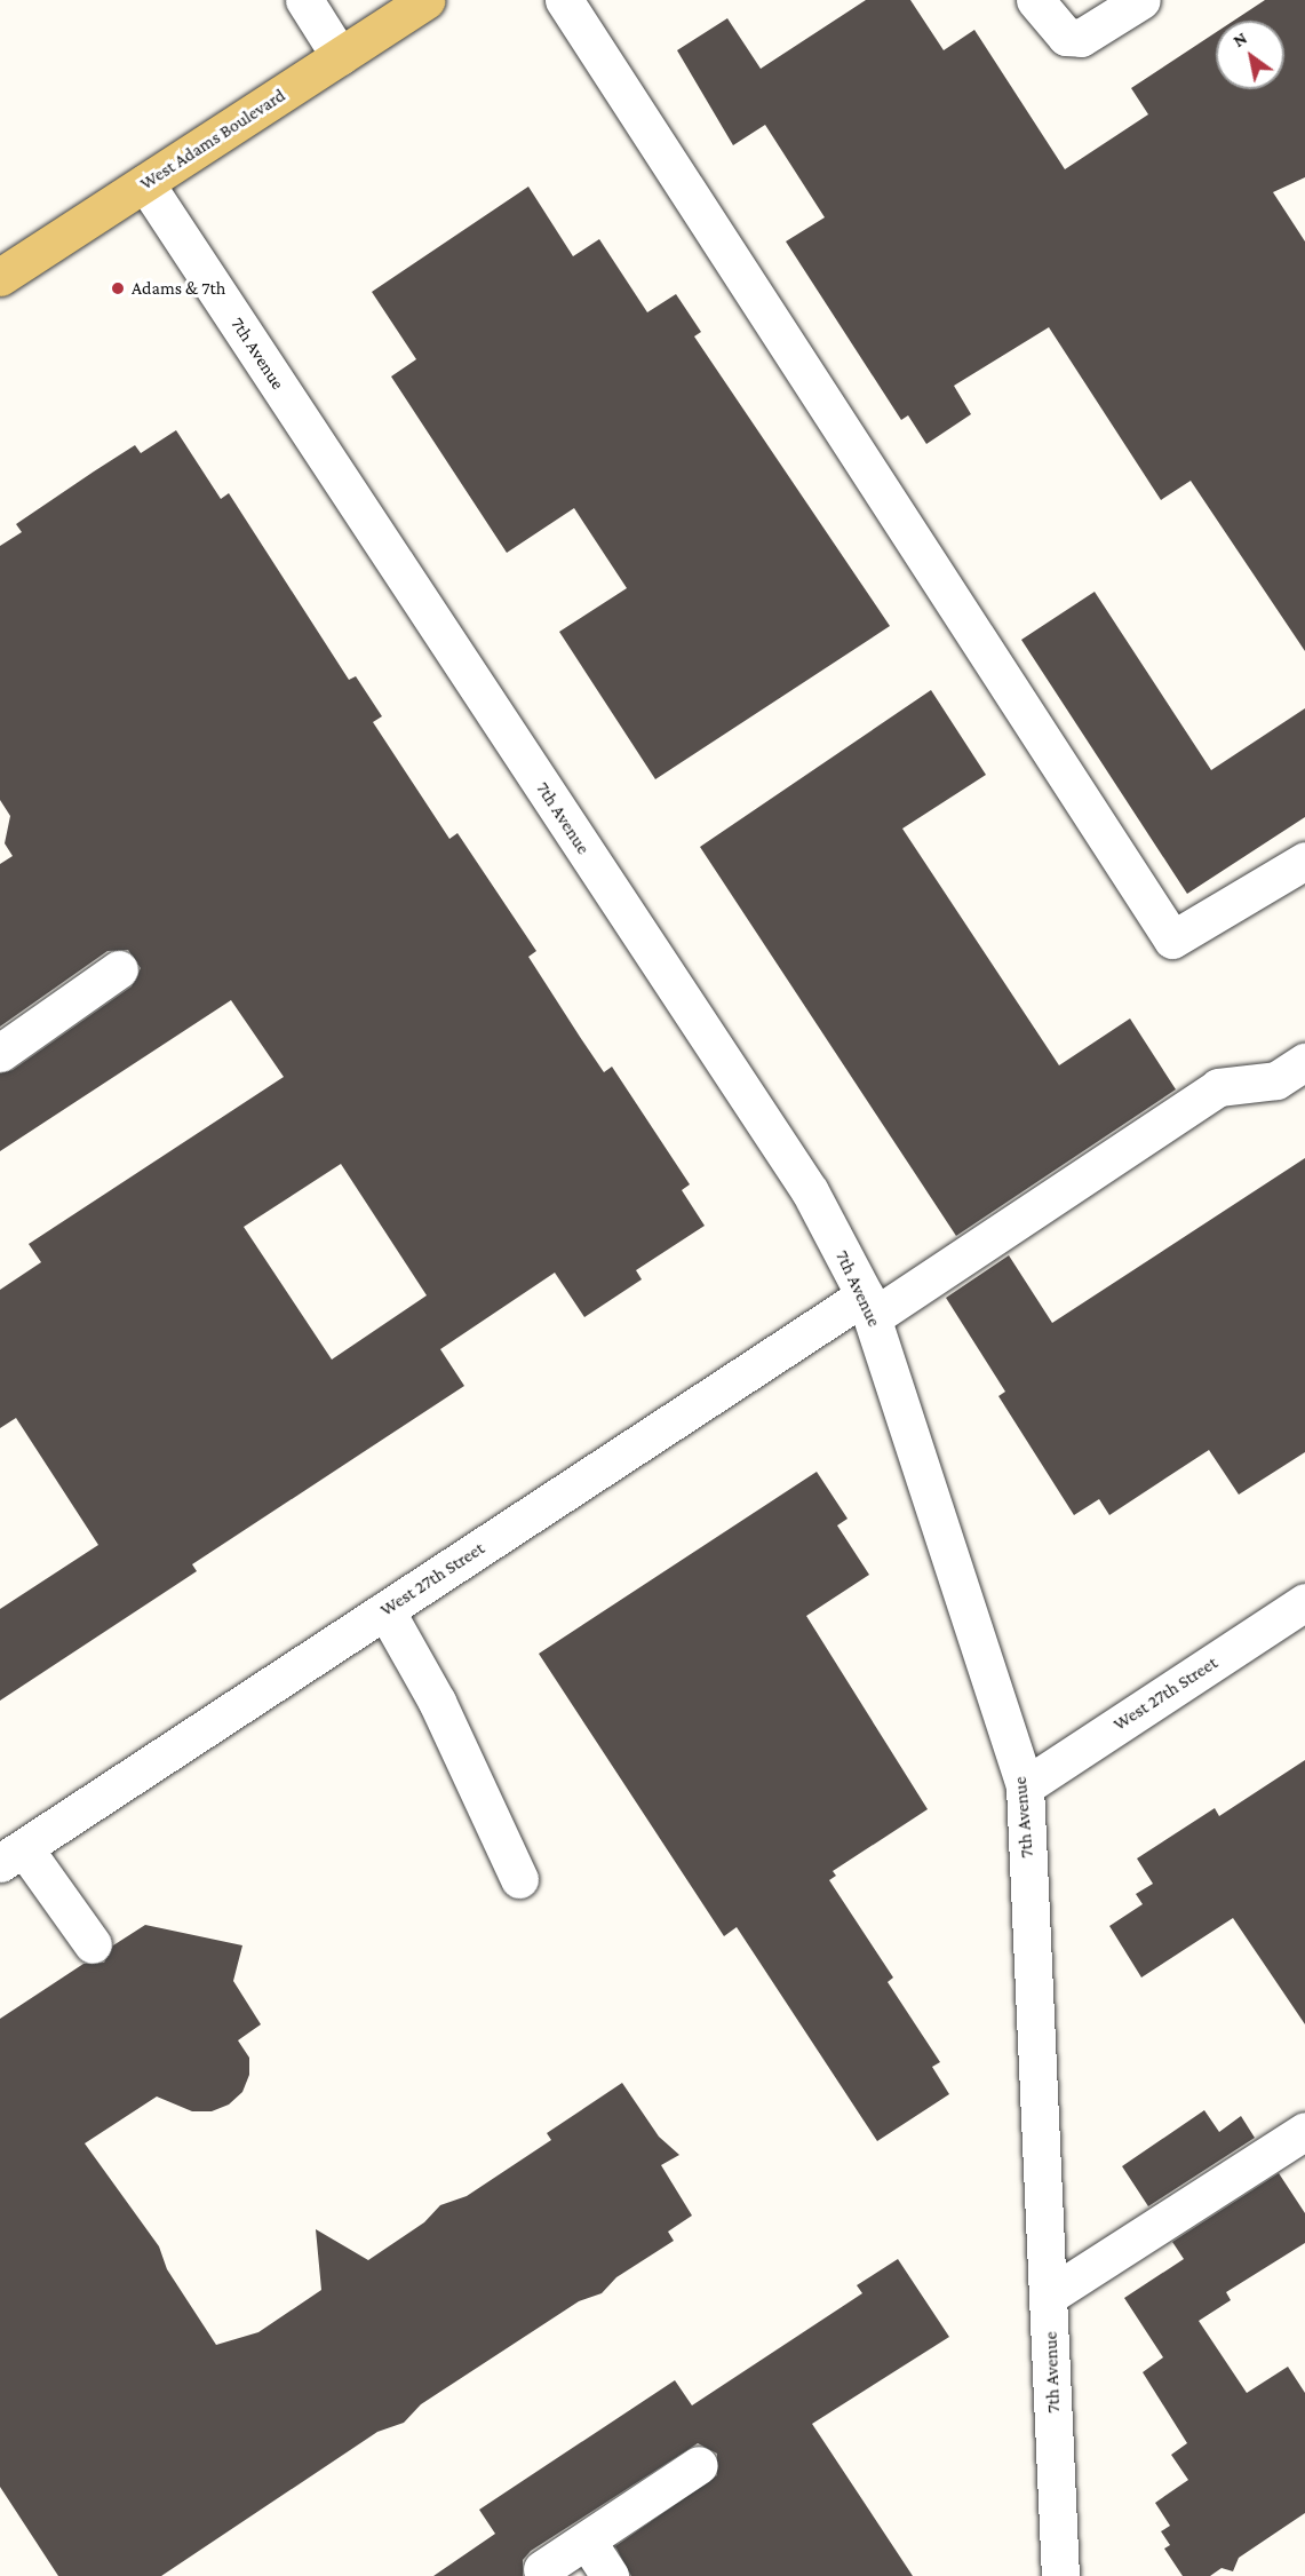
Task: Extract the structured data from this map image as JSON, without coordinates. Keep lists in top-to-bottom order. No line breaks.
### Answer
{"streets":{"main road":["West Adams Boulevard"],"street":["7th Avenue","West 27th Street"]},"crossings":[["West Adams Boulevard","7th Avenue"],["7th Avenue","West 27th Street"]],"places":["Adams & 7th"],"north":"top left"}
